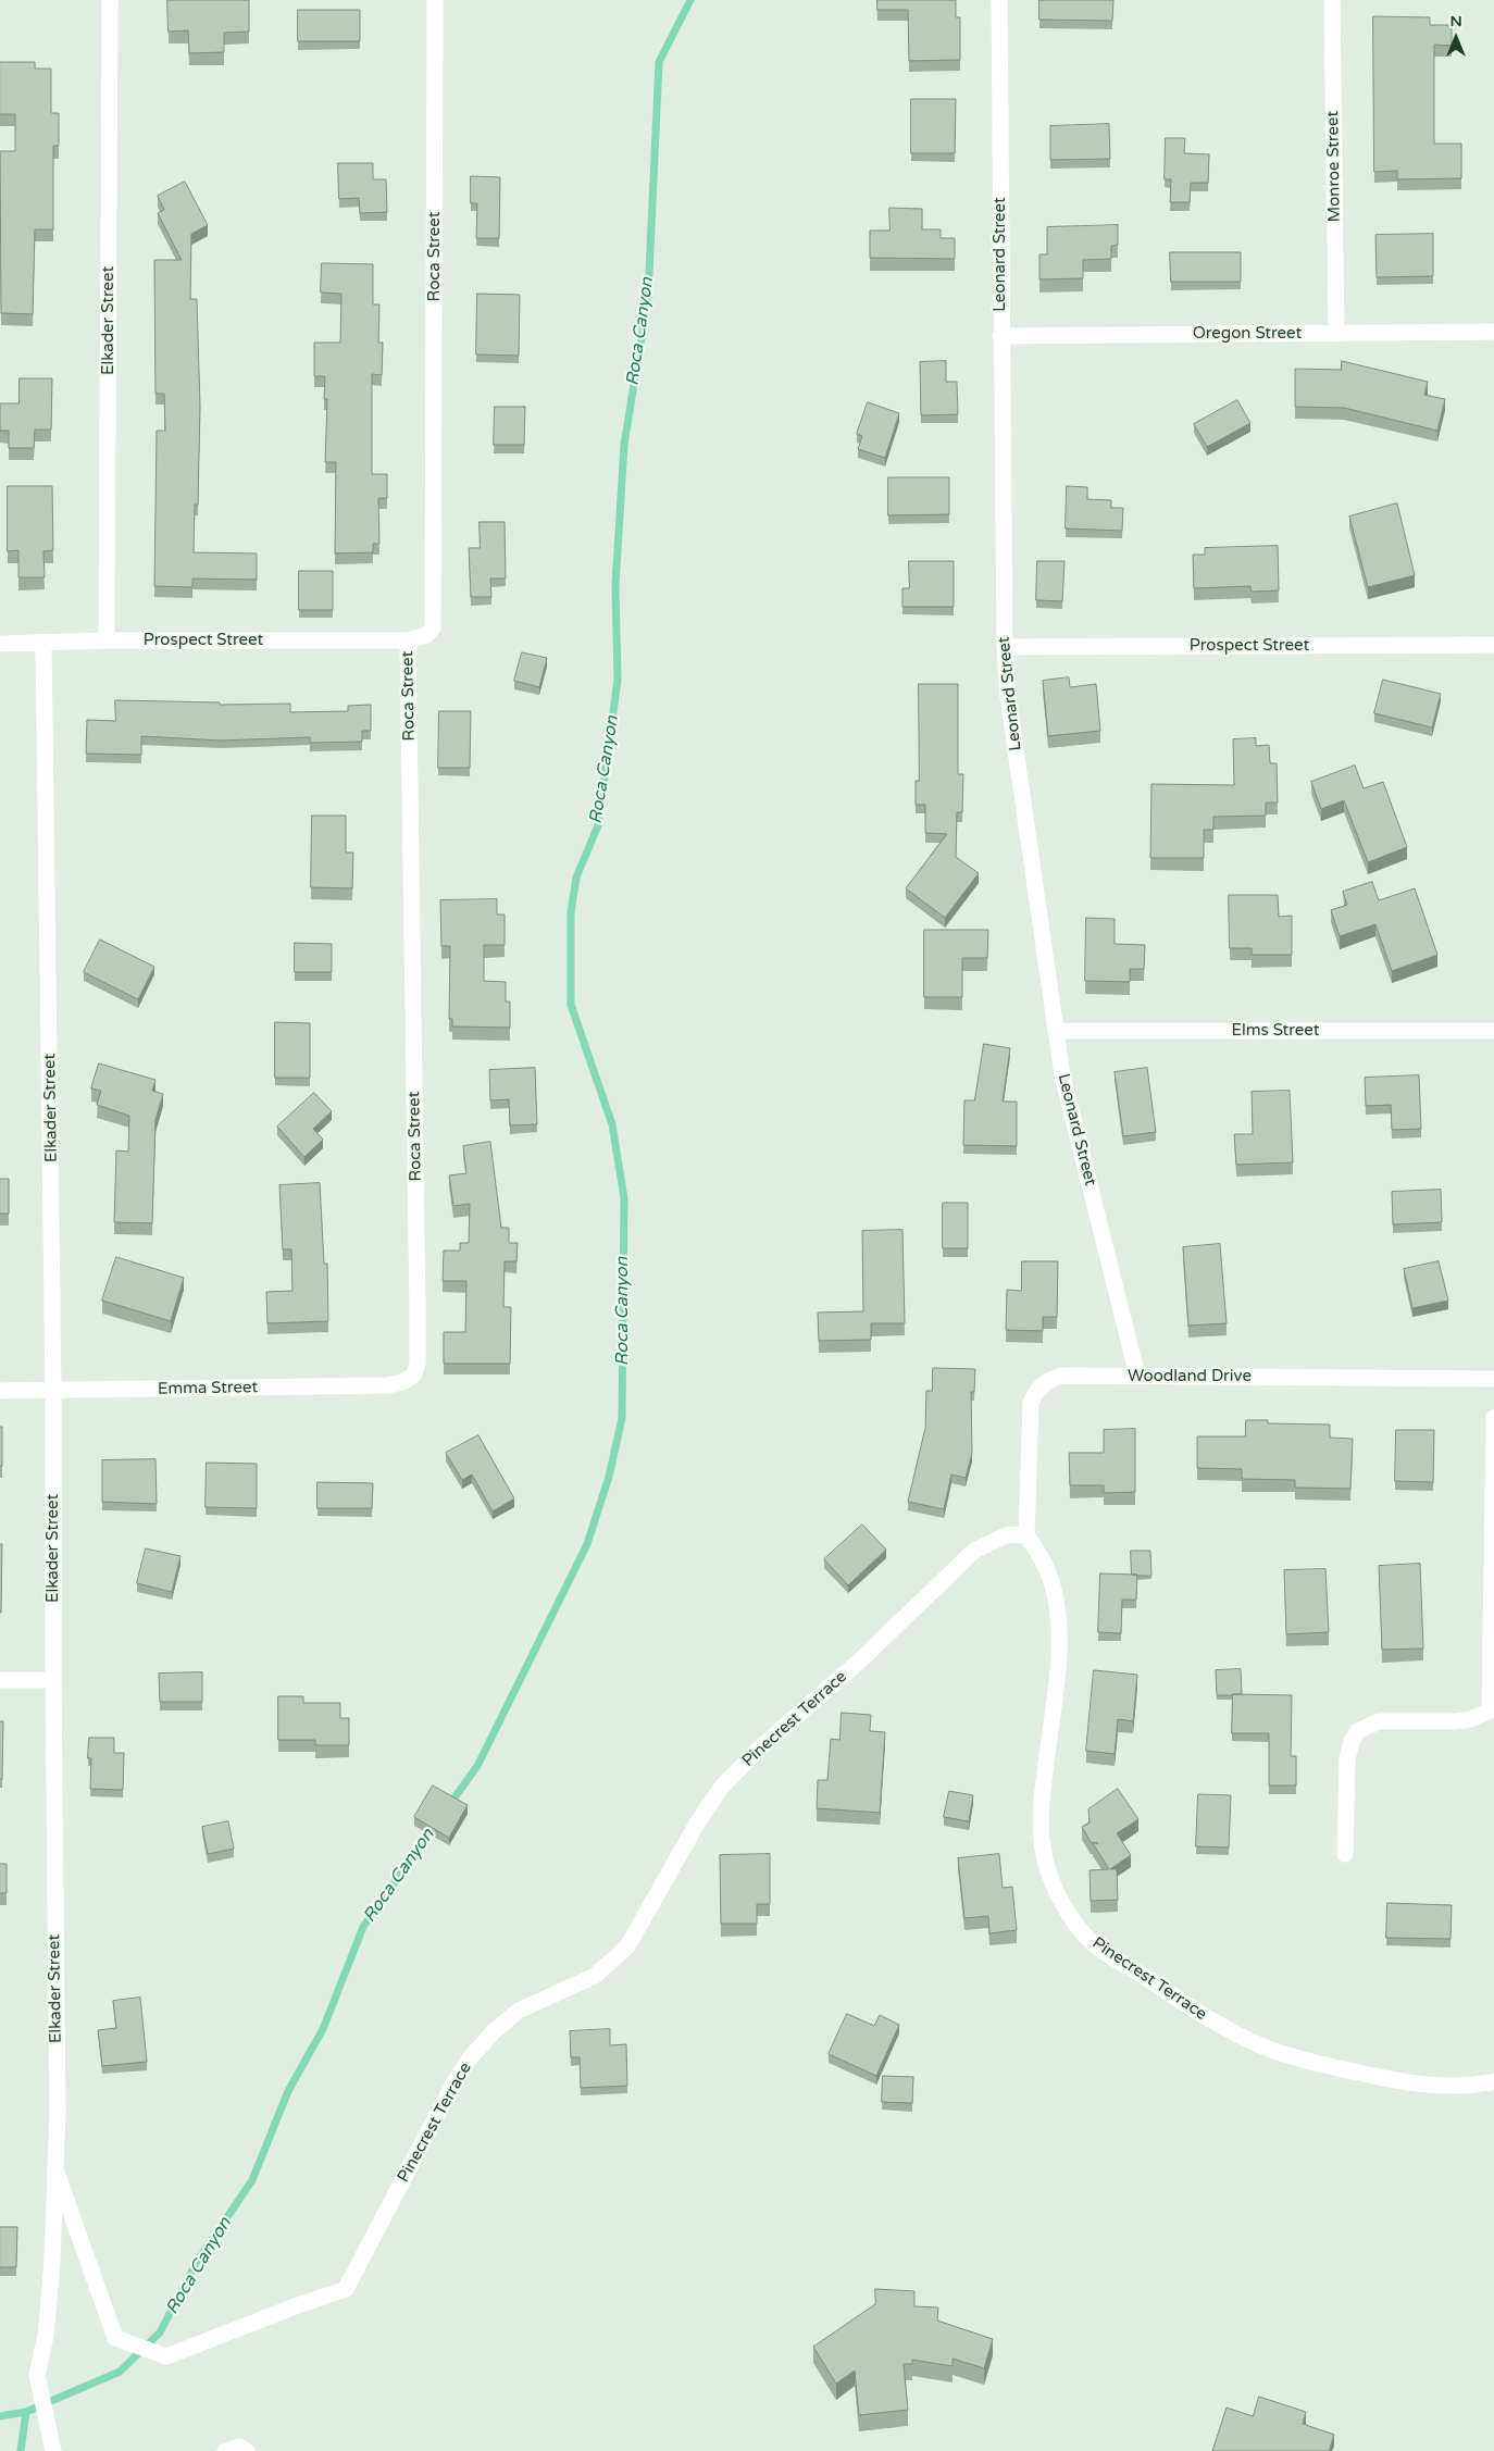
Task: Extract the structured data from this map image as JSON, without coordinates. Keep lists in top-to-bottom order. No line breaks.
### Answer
{"streets":{"street":["Monroe Street","Leonard Street","Roca Street","Elkader Street","Oregon Street","Prospect Street","Elms Street","Woodland Drive","Emma Street","Pinecrest Terrace"]},"crossings":[["Monroe Street","Oregon Street"],["Leonard Street","Oregon Street"],["Leonard Street","Prospect Street"],["Leonard Street","Elms Street"],["Leonard Street","Woodland Drive"],["Roca Street","Prospect Street"],["Roca Street","Emma Street"],["Elkader Street","Prospect Street"],["Elkader Street","Emma Street"],["Elkader Street","Pinecrest Terrace"],["Woodland Drive","Pinecrest Terrace"]],"water":["Roca Canyon"],"north":"top"}
